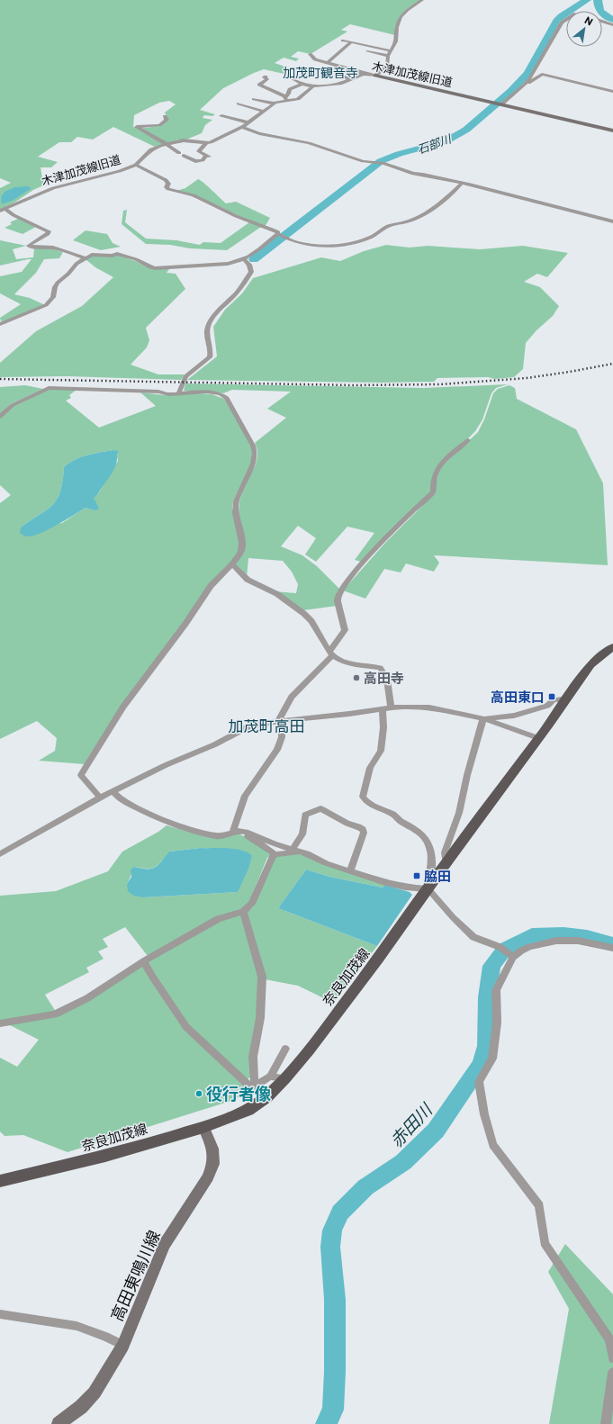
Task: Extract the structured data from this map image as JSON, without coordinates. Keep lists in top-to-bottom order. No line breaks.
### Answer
{"streets":{"main road":["奈良加茂線"],"street":["木津加茂線旧道","高田東鳴川線"]},"crossings":[["奈良加茂線","高田東鳴川線"]],"districts":["加茂町観音寺","加茂町高田"],"water":["石部川","赤田川"],"places":{"other":["高田寺","役行者像"],"transit":["高田東口","脇田"]},"north":"top right"}
